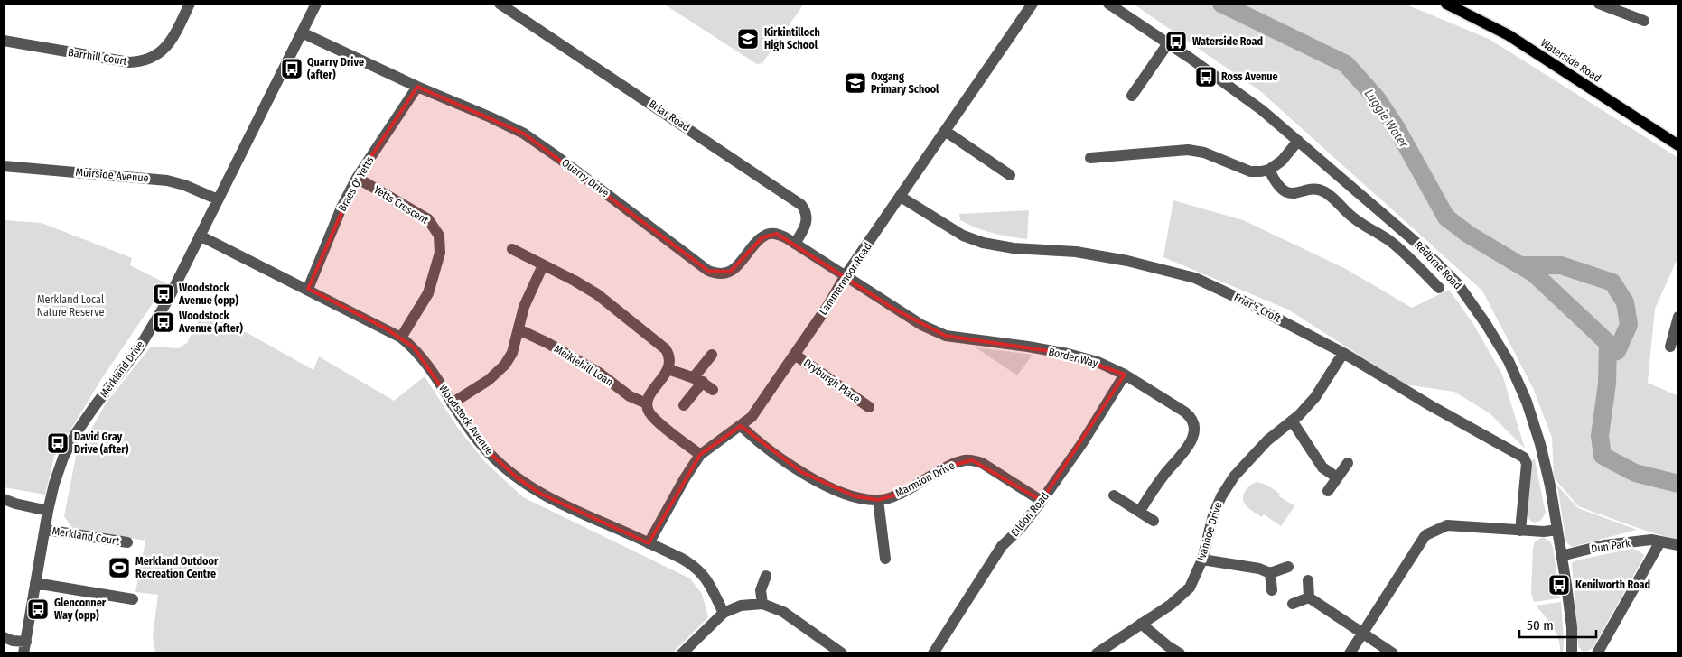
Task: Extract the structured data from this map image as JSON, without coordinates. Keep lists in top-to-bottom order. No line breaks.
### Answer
{"streets":{"main road":["Waterside Road"],"street":["Barrhill Court","Briar Road","Muirside Avenue","Quarry Drive","Braes O' Yetts","Yetts Crescent","Redbrae Road","Lammermoor Road","Friar's Croft","Border Way","Meiklehill Loan","Merkland Drive","Dryburgh Place","Woodstock Avenue","Marmion Drive","Eildon Road","Ivanhoe Drive","Merkland Court","Dun Park"]},"crossings":[["Briar Road","Quarry Drive"],["Muirside Avenue","Merkland Drive"],["Quarry Drive","Braes O' Yetts"],["Quarry Drive","Lammermoor Road"],["Quarry Drive","Border Way"],["Quarry Drive","Merkland Drive"],["Braes O' Yetts","Yetts Crescent"],["Braes O' Yetts","Woodstock Avenue"],["Yetts Crescent","Woodstock Avenue"],["Redbrae Road","Dun Park"],["Lammermoor Road","Friar's Croft"],["Lammermoor Road","Border Way"],["Lammermoor Road","Dryburgh Place"],["Lammermoor Road","Woodstock Avenue"],["Lammermoor Road","Marmion Drive"],["Friar's Croft","Ivanhoe Drive"],["Border Way","Eildon Road"],["Merkland Drive","Woodstock Avenue"],["Merkland Drive","Merkland Court"],["Marmion Drive","Eildon Road"]],"water":["Luggie Water"],"parks":["Merkland Local Nature Reserve"],"places":{"school or university":["Kirkintilloch High School","Oxgang Primary School"],"bus stop":["Waterside Road","Quarry Drive (after)","Ross Avenue","Woodstock Avenue (opp)","Woodstock Avenue (after)","David Gray Drive (after)","Kenilworth Road","Glenconner Way (opp)"],"sports":["Merkland Outdoor Recreation Centre"]},"scale_bar":"50 m"}
